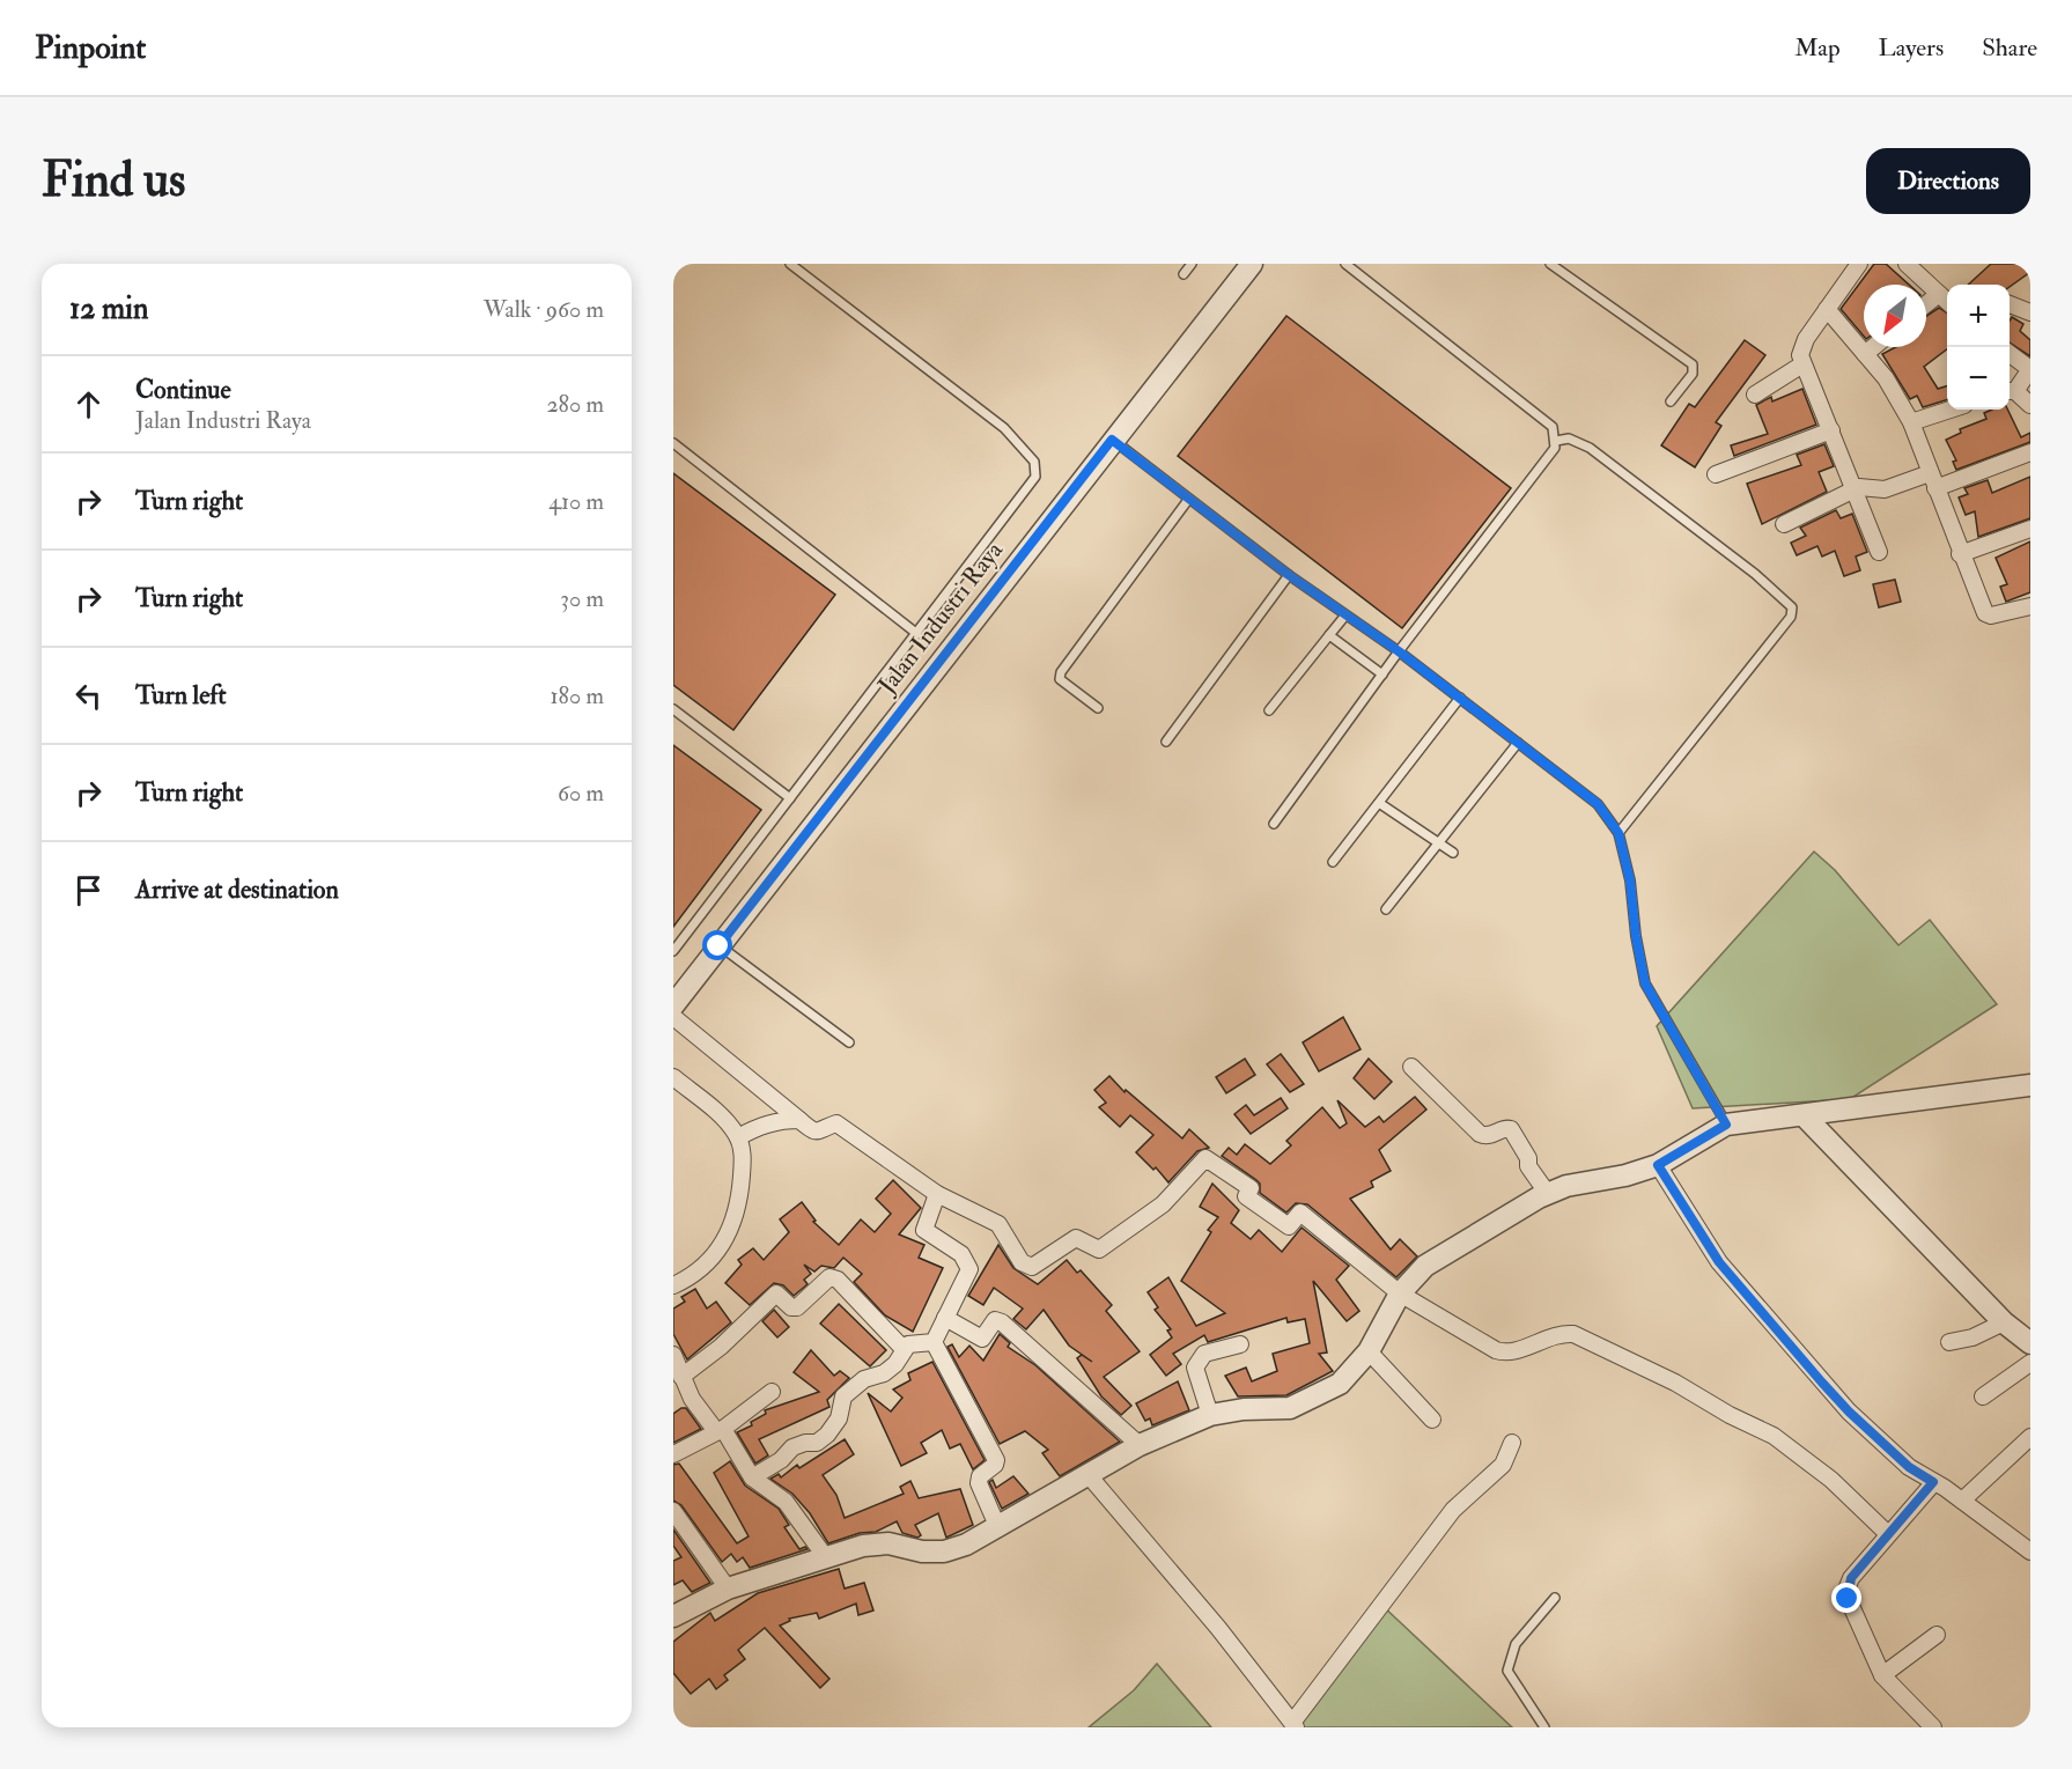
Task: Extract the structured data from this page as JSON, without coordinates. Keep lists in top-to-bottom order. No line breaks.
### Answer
{"streets":{"street":["Jalan Industri Raya"]},"north":"bottom left","page":{"header":"Pinpoint","nav":["Map","Layers","Share"],"buttons":"Directions","title":"Find us","heading":["12 min","Walk · 960 m"],"map_buttons":["+","−"],"list":[["Continue","Jalan Industri Raya","280 m"],["Turn right","410 m"],["Turn right","30 m"],["Turn left","180 m"],["Turn right","60 m"],"Arrive at destination"]}}
